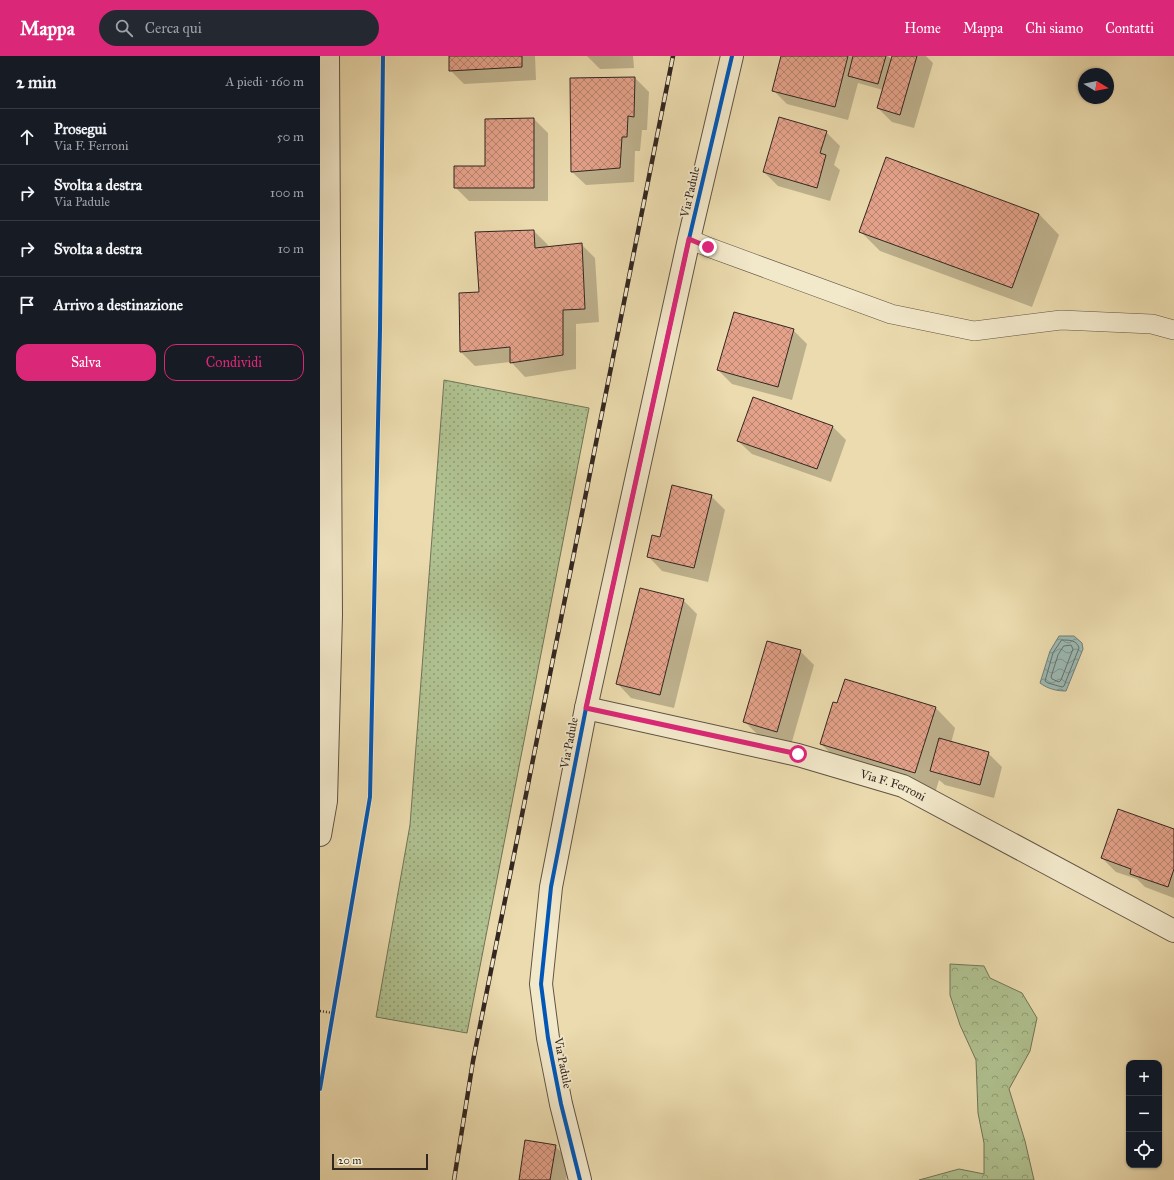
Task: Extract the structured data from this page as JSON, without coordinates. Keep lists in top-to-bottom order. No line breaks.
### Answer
{"streets":{"street":["Via Padule","Via F. Ferroni"]},"crossings":[["Via Padule","Via F. Ferroni"]],"scale_bar":"20 m","north":"right","page":{"header":"Mappa","search":"Cerca qui","nav":["Home","Mappa","Chi siamo","Contatti"],"heading":["2 min","A piedi · 160 m"],"list":[["Prosegui","Via F. Ferroni","50 m"],["Svolta a destra","Via Padule","100 m"],["Svolta a destra","10 m"],"Arrivo a destinazione"],"buttons":["Salva","Condividi"],"map_buttons":["+","−"],"scale":"20 m"}}
